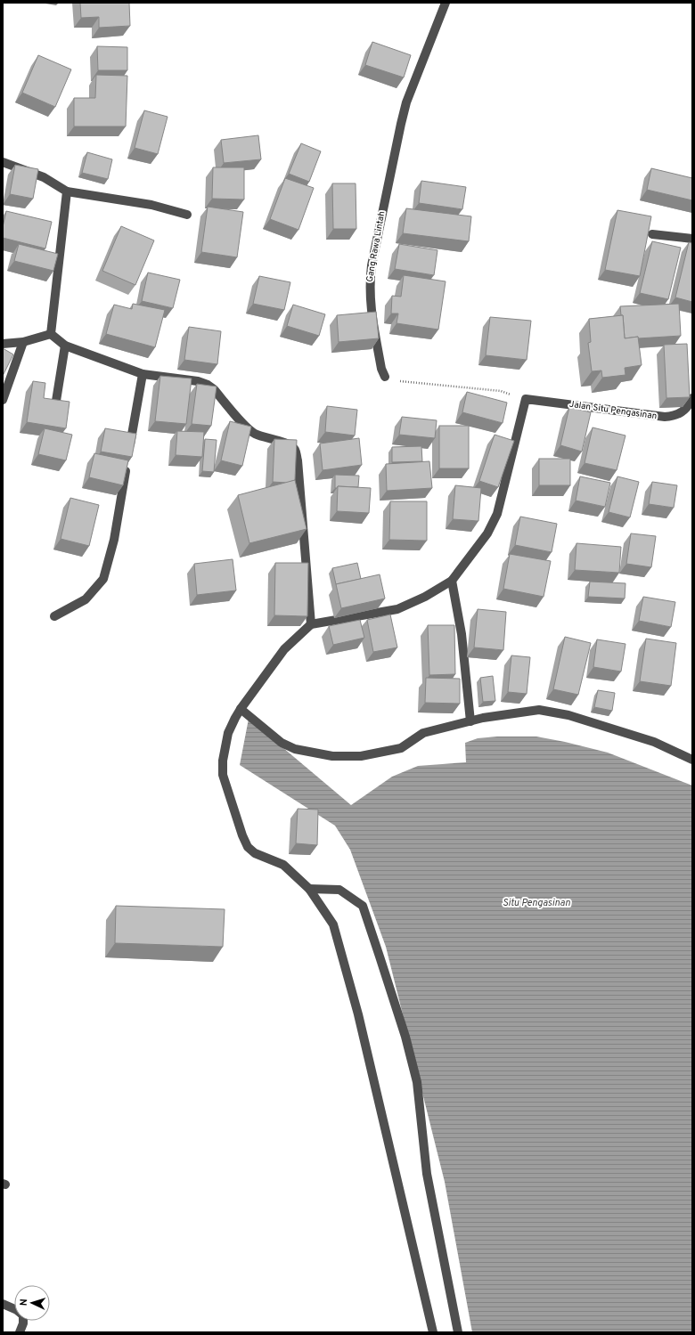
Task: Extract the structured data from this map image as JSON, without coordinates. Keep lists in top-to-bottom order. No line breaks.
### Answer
{"streets":{"street":["Gang Rawa Lintah","Jalan Situ Pengasinan"]},"water":["Situ Pengasinan"],"north":"left"}
